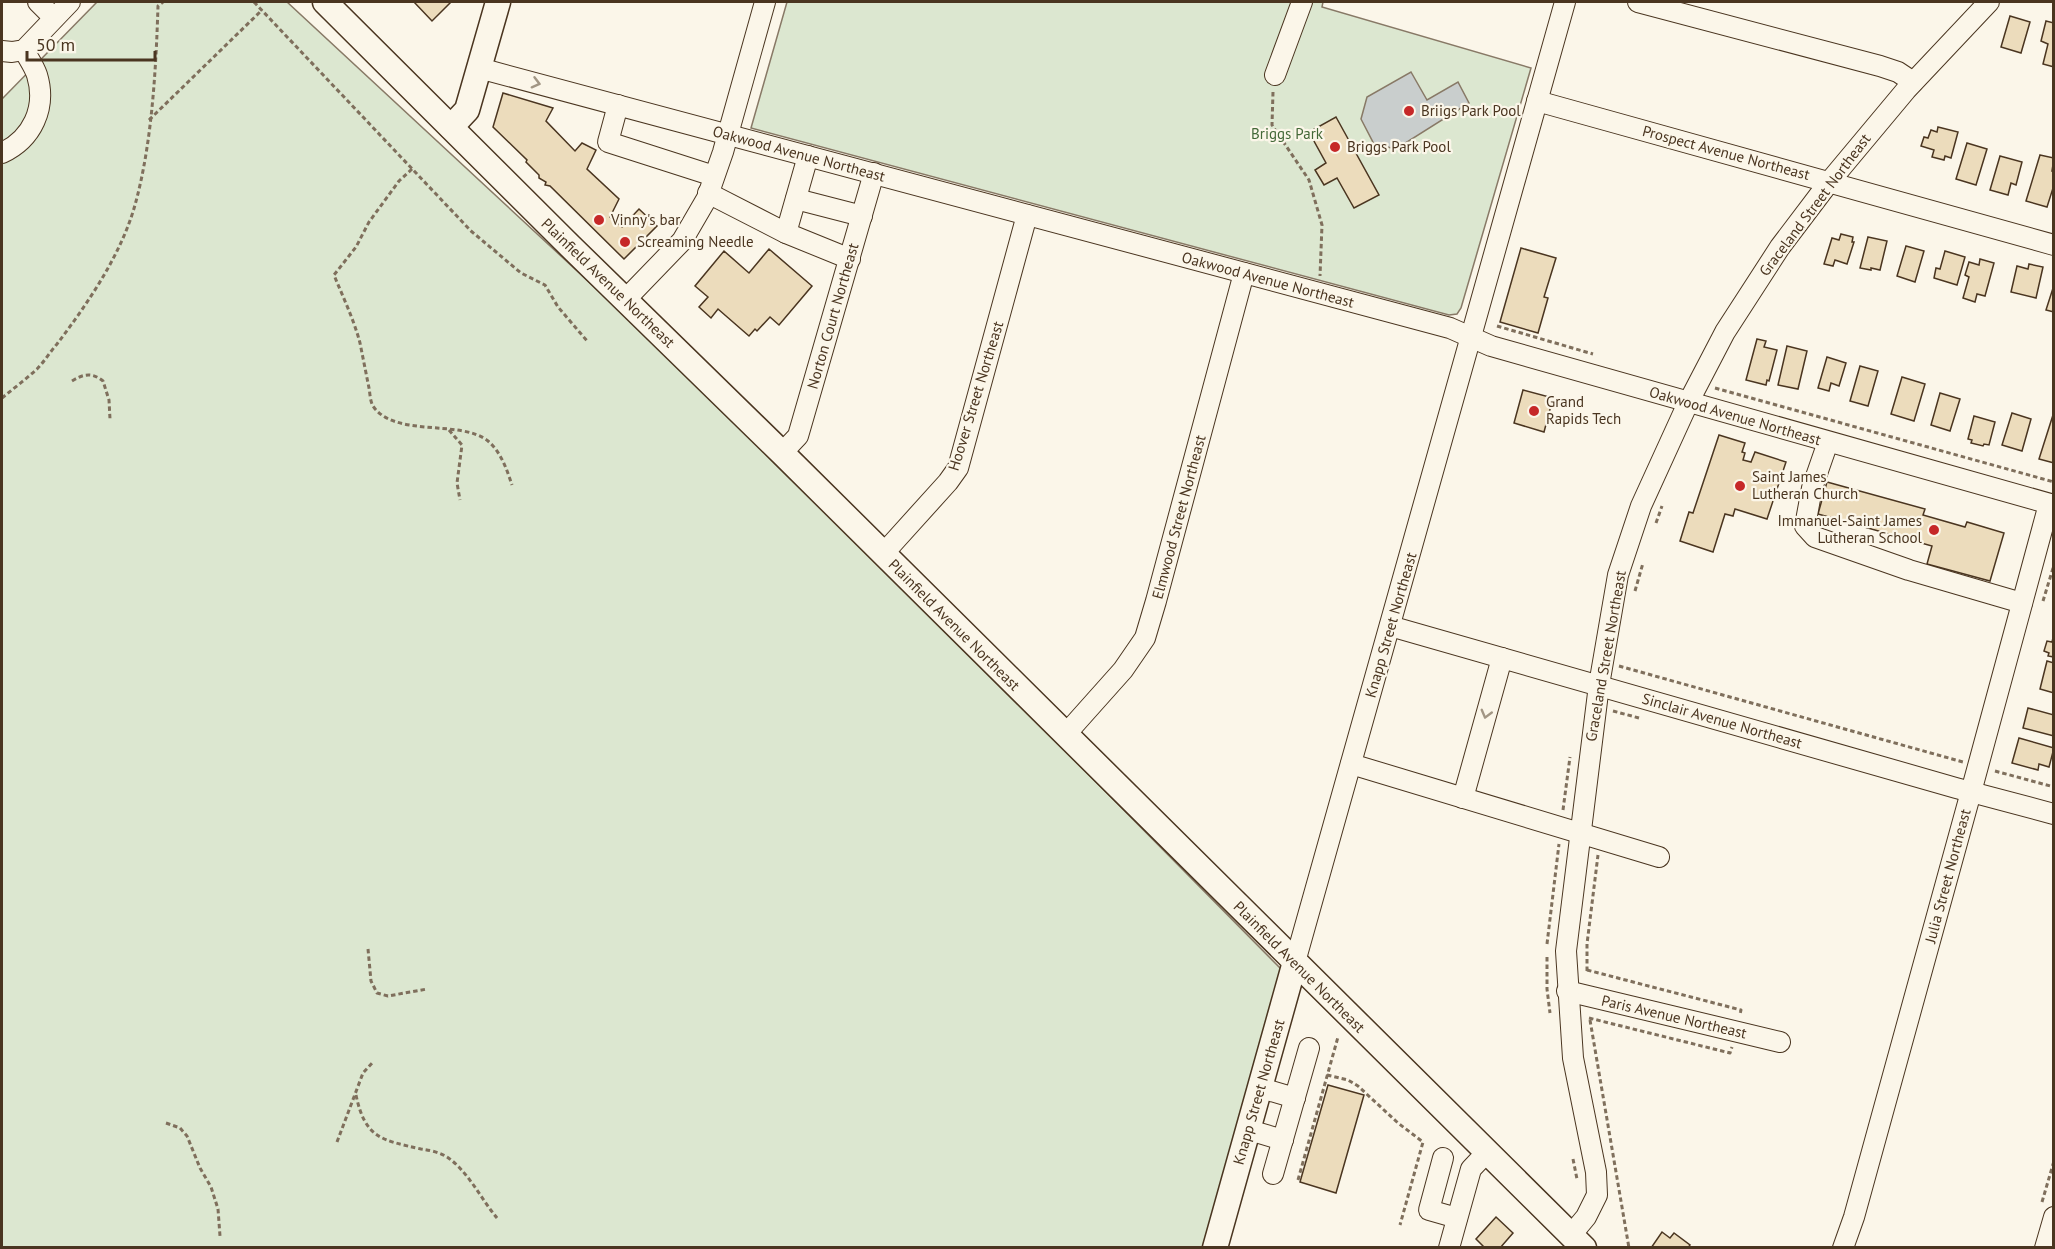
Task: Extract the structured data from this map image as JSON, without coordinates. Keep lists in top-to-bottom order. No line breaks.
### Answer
{"streets":{"main road":["Plainfield Avenue Northeast","Knapp Street Northeast"],"street":["Prospect Avenue Northeast","Oakwood Avenue Northeast","Graceland Street Northeast","Norton Court Northeast","Hoover Street Northeast","Elmwood Street Northeast","Sinclair Avenue Northeast","Julia Street Northeast","Paris Avenue Northeast"]},"crossings":[["Prospect Avenue Northeast","Graceland Street Northeast"],["Prospect Avenue Northeast","Knapp Street Northeast"],["Oakwood Avenue Northeast","Graceland Street Northeast"],["Oakwood Avenue Northeast","Norton Court Northeast"],["Oakwood Avenue Northeast","Hoover Street Northeast"],["Oakwood Avenue Northeast","Elmwood Street Northeast"],["Oakwood Avenue Northeast","Knapp Street Northeast"],["Oakwood Avenue Northeast","Julia Street Northeast"],["Graceland Street Northeast","Plainfield Avenue Northeast"],["Graceland Street Northeast","Sinclair Avenue Northeast"],["Graceland Street Northeast","Paris Avenue Northeast"],["Plainfield Avenue Northeast","Norton Court Northeast"],["Plainfield Avenue Northeast","Hoover Street Northeast"],["Plainfield Avenue Northeast","Elmwood Street Northeast"],["Plainfield Avenue Northeast","Knapp Street Northeast"],["Knapp Street Northeast","Sinclair Avenue Northeast"],["Sinclair Avenue Northeast","Julia Street Northeast"]],"parks":["Briggs Park"],"places":["Briigs Park Pool","Briggs Park Pool","Vinny's bar","Screaming Needle","Grand Rapids Tech","Saint James Lutheran Church","Immanuel-Saint James Lutheran School"],"scale_bar":"50 m"}
